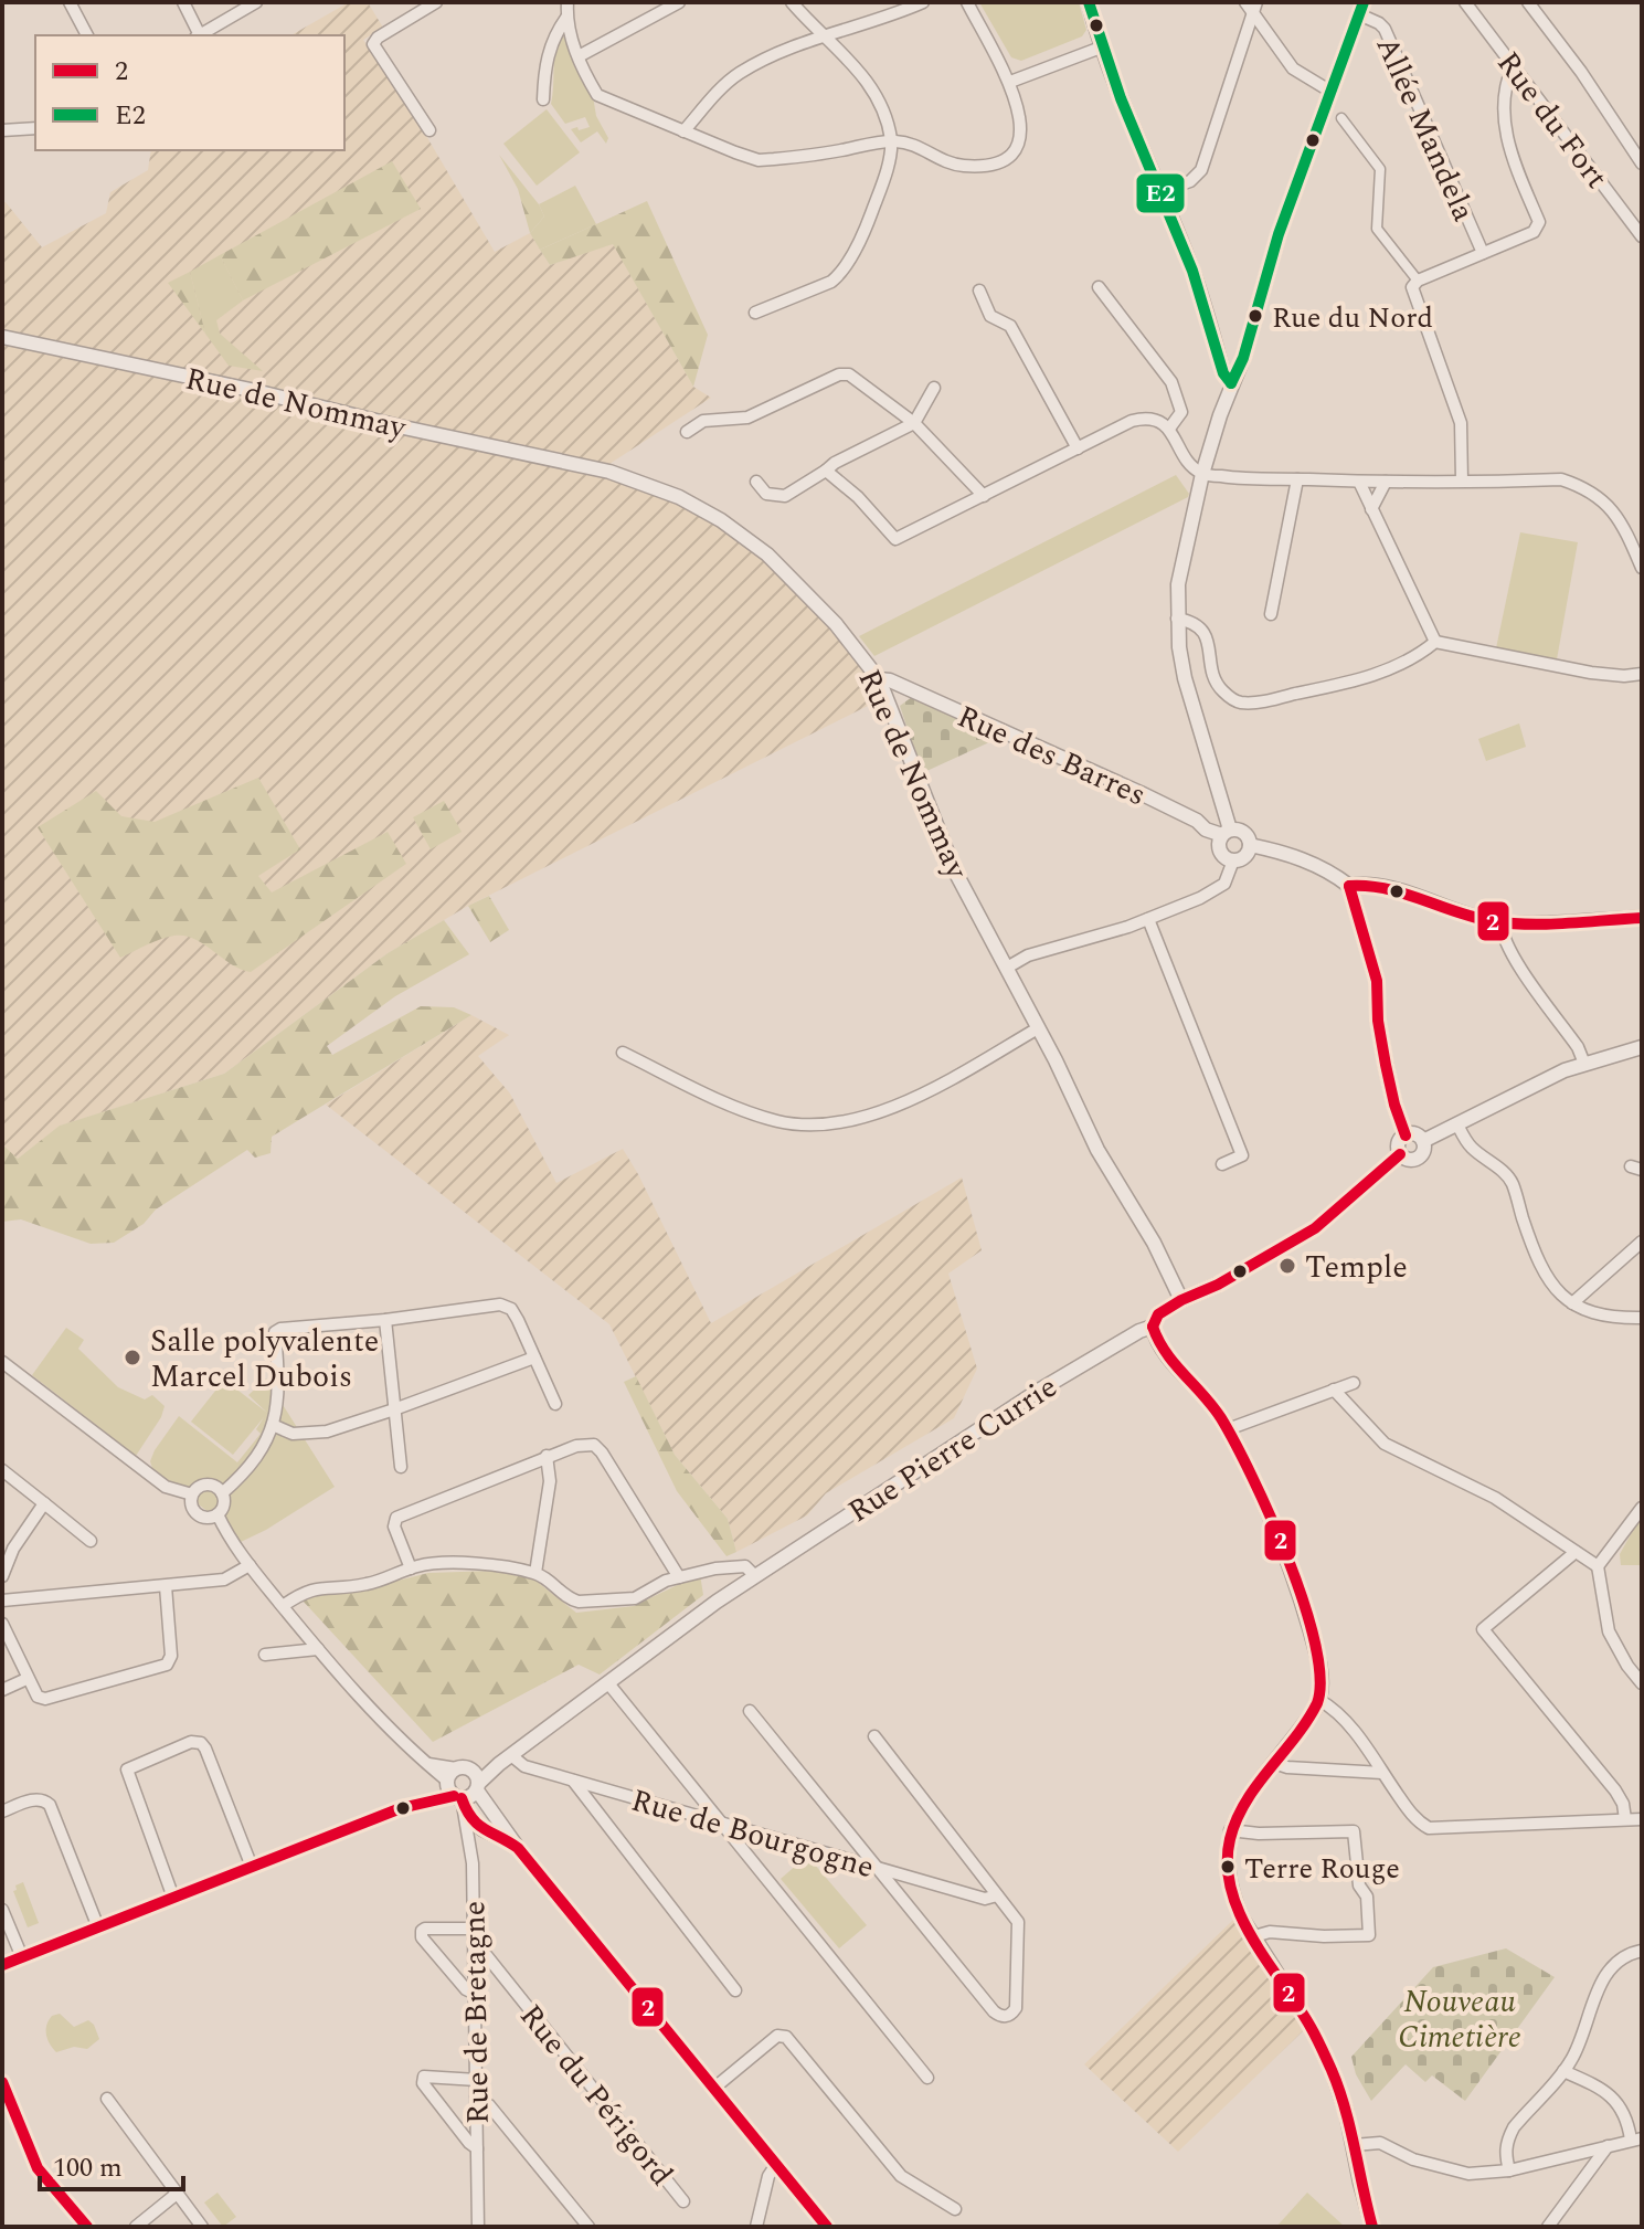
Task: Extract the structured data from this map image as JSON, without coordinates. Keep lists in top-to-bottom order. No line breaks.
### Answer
{"streets":{"street":["Rue du Fort","Allée Mandela","Rue de Nommay","Rue des Barres","Rue Pierre Currie","Rue de Bourgogne","Rue de Bretagne","Rue du Périgord"]},"crossings":[["Rue de Nommay","Rue des Barres"],["Rue de Nommay","Rue Pierre Currie"],["Rue Pierre Currie","Rue de Bourgogne"],["Rue Pierre Currie","Rue de Bretagne"],["Rue de Bretagne","Rue du Périgord"]],"parks":["Nouveau Cimetière"],"places":["Rue du Nord","Temple","Salle polyvalente Marcel Dubois","Terre Rouge"],"lines":["transit line E2","transit line 2"],"legend":["2","E2"],"scale_bar":"100 m"}
